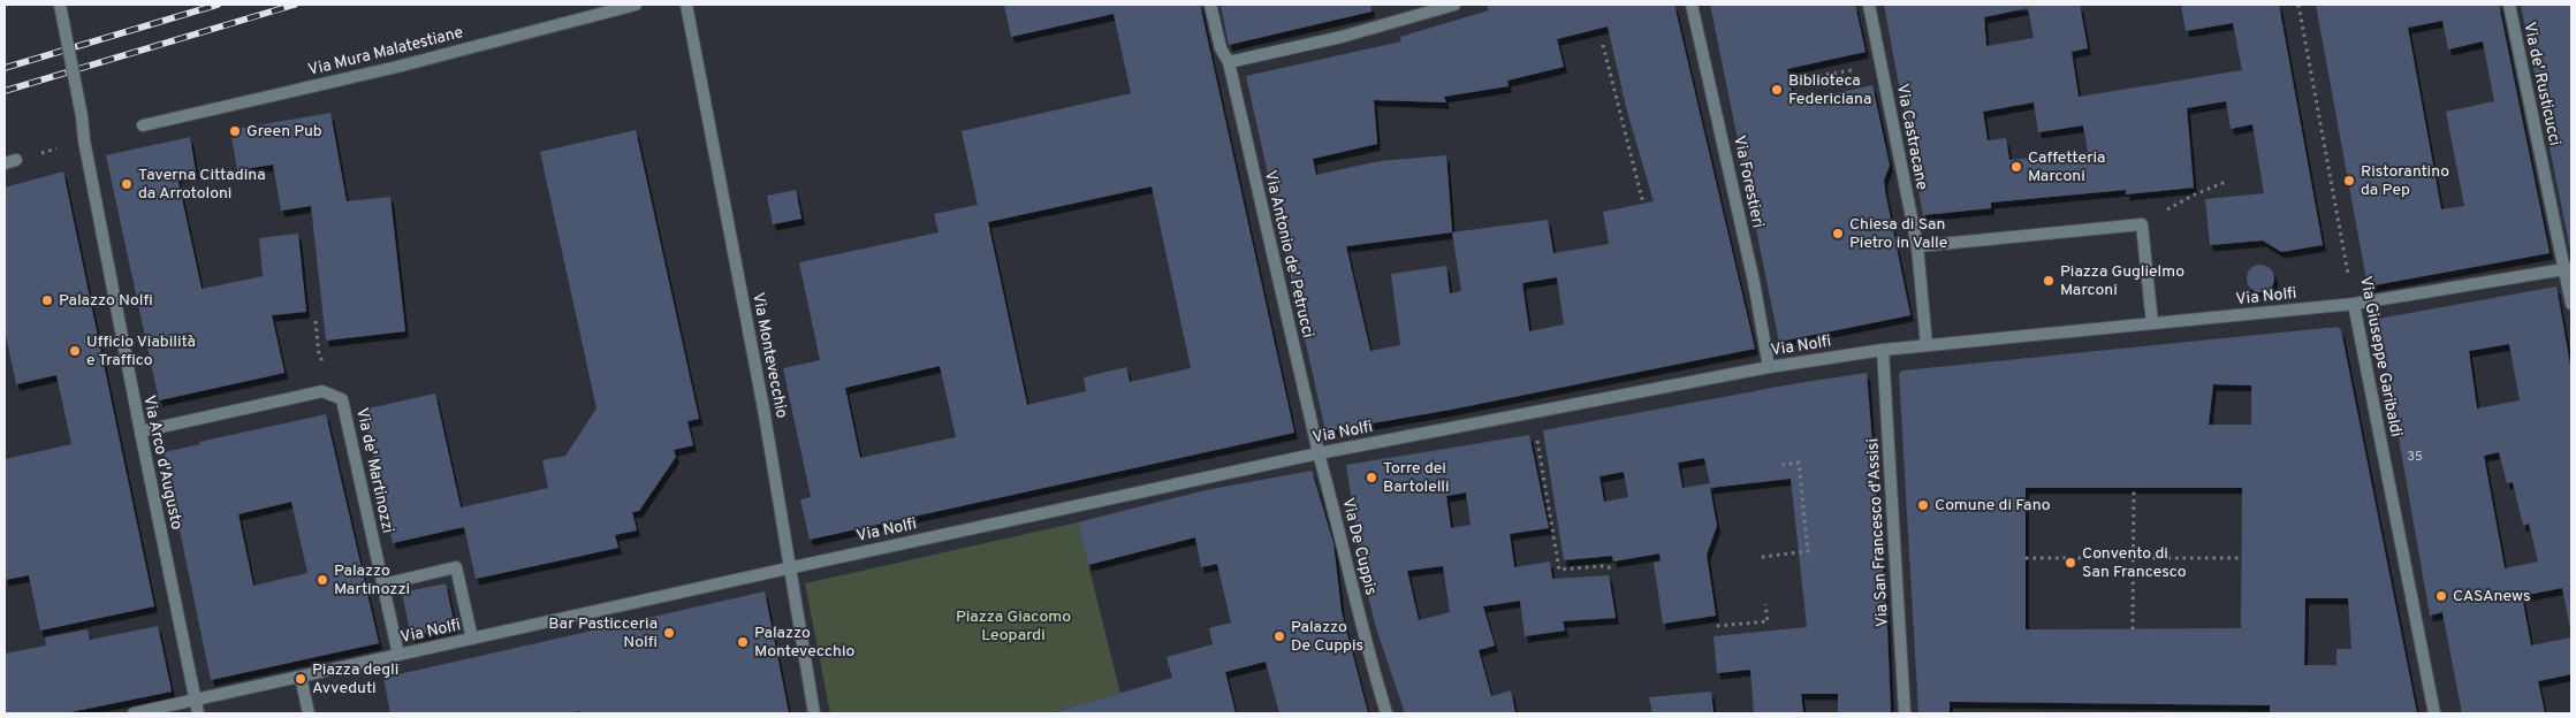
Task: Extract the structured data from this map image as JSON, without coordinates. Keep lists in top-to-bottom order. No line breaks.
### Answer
{"streets":{"street":["Via Mura Malatestiane","Via de' Rusticucci","Via Castracane","Via Forestieri","Via Antonio de' Petrucci","Via Nolfi","Via Montevecchio","Via Giuseppe Garibaldi","Via Arco d'Augusto","Via de' Martinozzi","Via San Francesco d'Assisi","Via De Cuppis"]},"crossings":[["Via de' Rusticucci","Via Nolfi"],["Via Castracane","Via Nolfi"],["Via Forestieri","Via Nolfi"],["Via Antonio de' Petrucci","Via Nolfi"],["Via Antonio de' Petrucci","Via De Cuppis"],["Via Nolfi","Via Montevecchio"],["Via Nolfi","Via Giuseppe Garibaldi"],["Via Nolfi","Via Arco d'Augusto"],["Via Nolfi","Via de' Martinozzi"],["Via Nolfi","Via San Francesco d'Assisi"],["Via Nolfi","Via De Cuppis"],["Via Arco d'Augusto","Via de' Martinozzi"]],"parks":["Piazza Giacomo Leopardi"],"places":["Biblioteca Federiciana","Green Pub","Caffetteria Marconi","Ristorantino da Pep","Taverna Cittadina da Arrotoloni","Chiesa di San Pietro in Valle","Piazza Guglielmo Marconi","Palazzo Nolfi","Ufficio Viabilità e Traffico","Torre dei Bartolelli","Comune di Fano","Convento di San Francesco","Palazzo Martinozzi","CASAnews","Bar Pasticceria Nolfi","Palazzo De Cuppis","Palazzo Montevecchio","Piazza degli Avveduti"],"house_numbers":["35"]}
